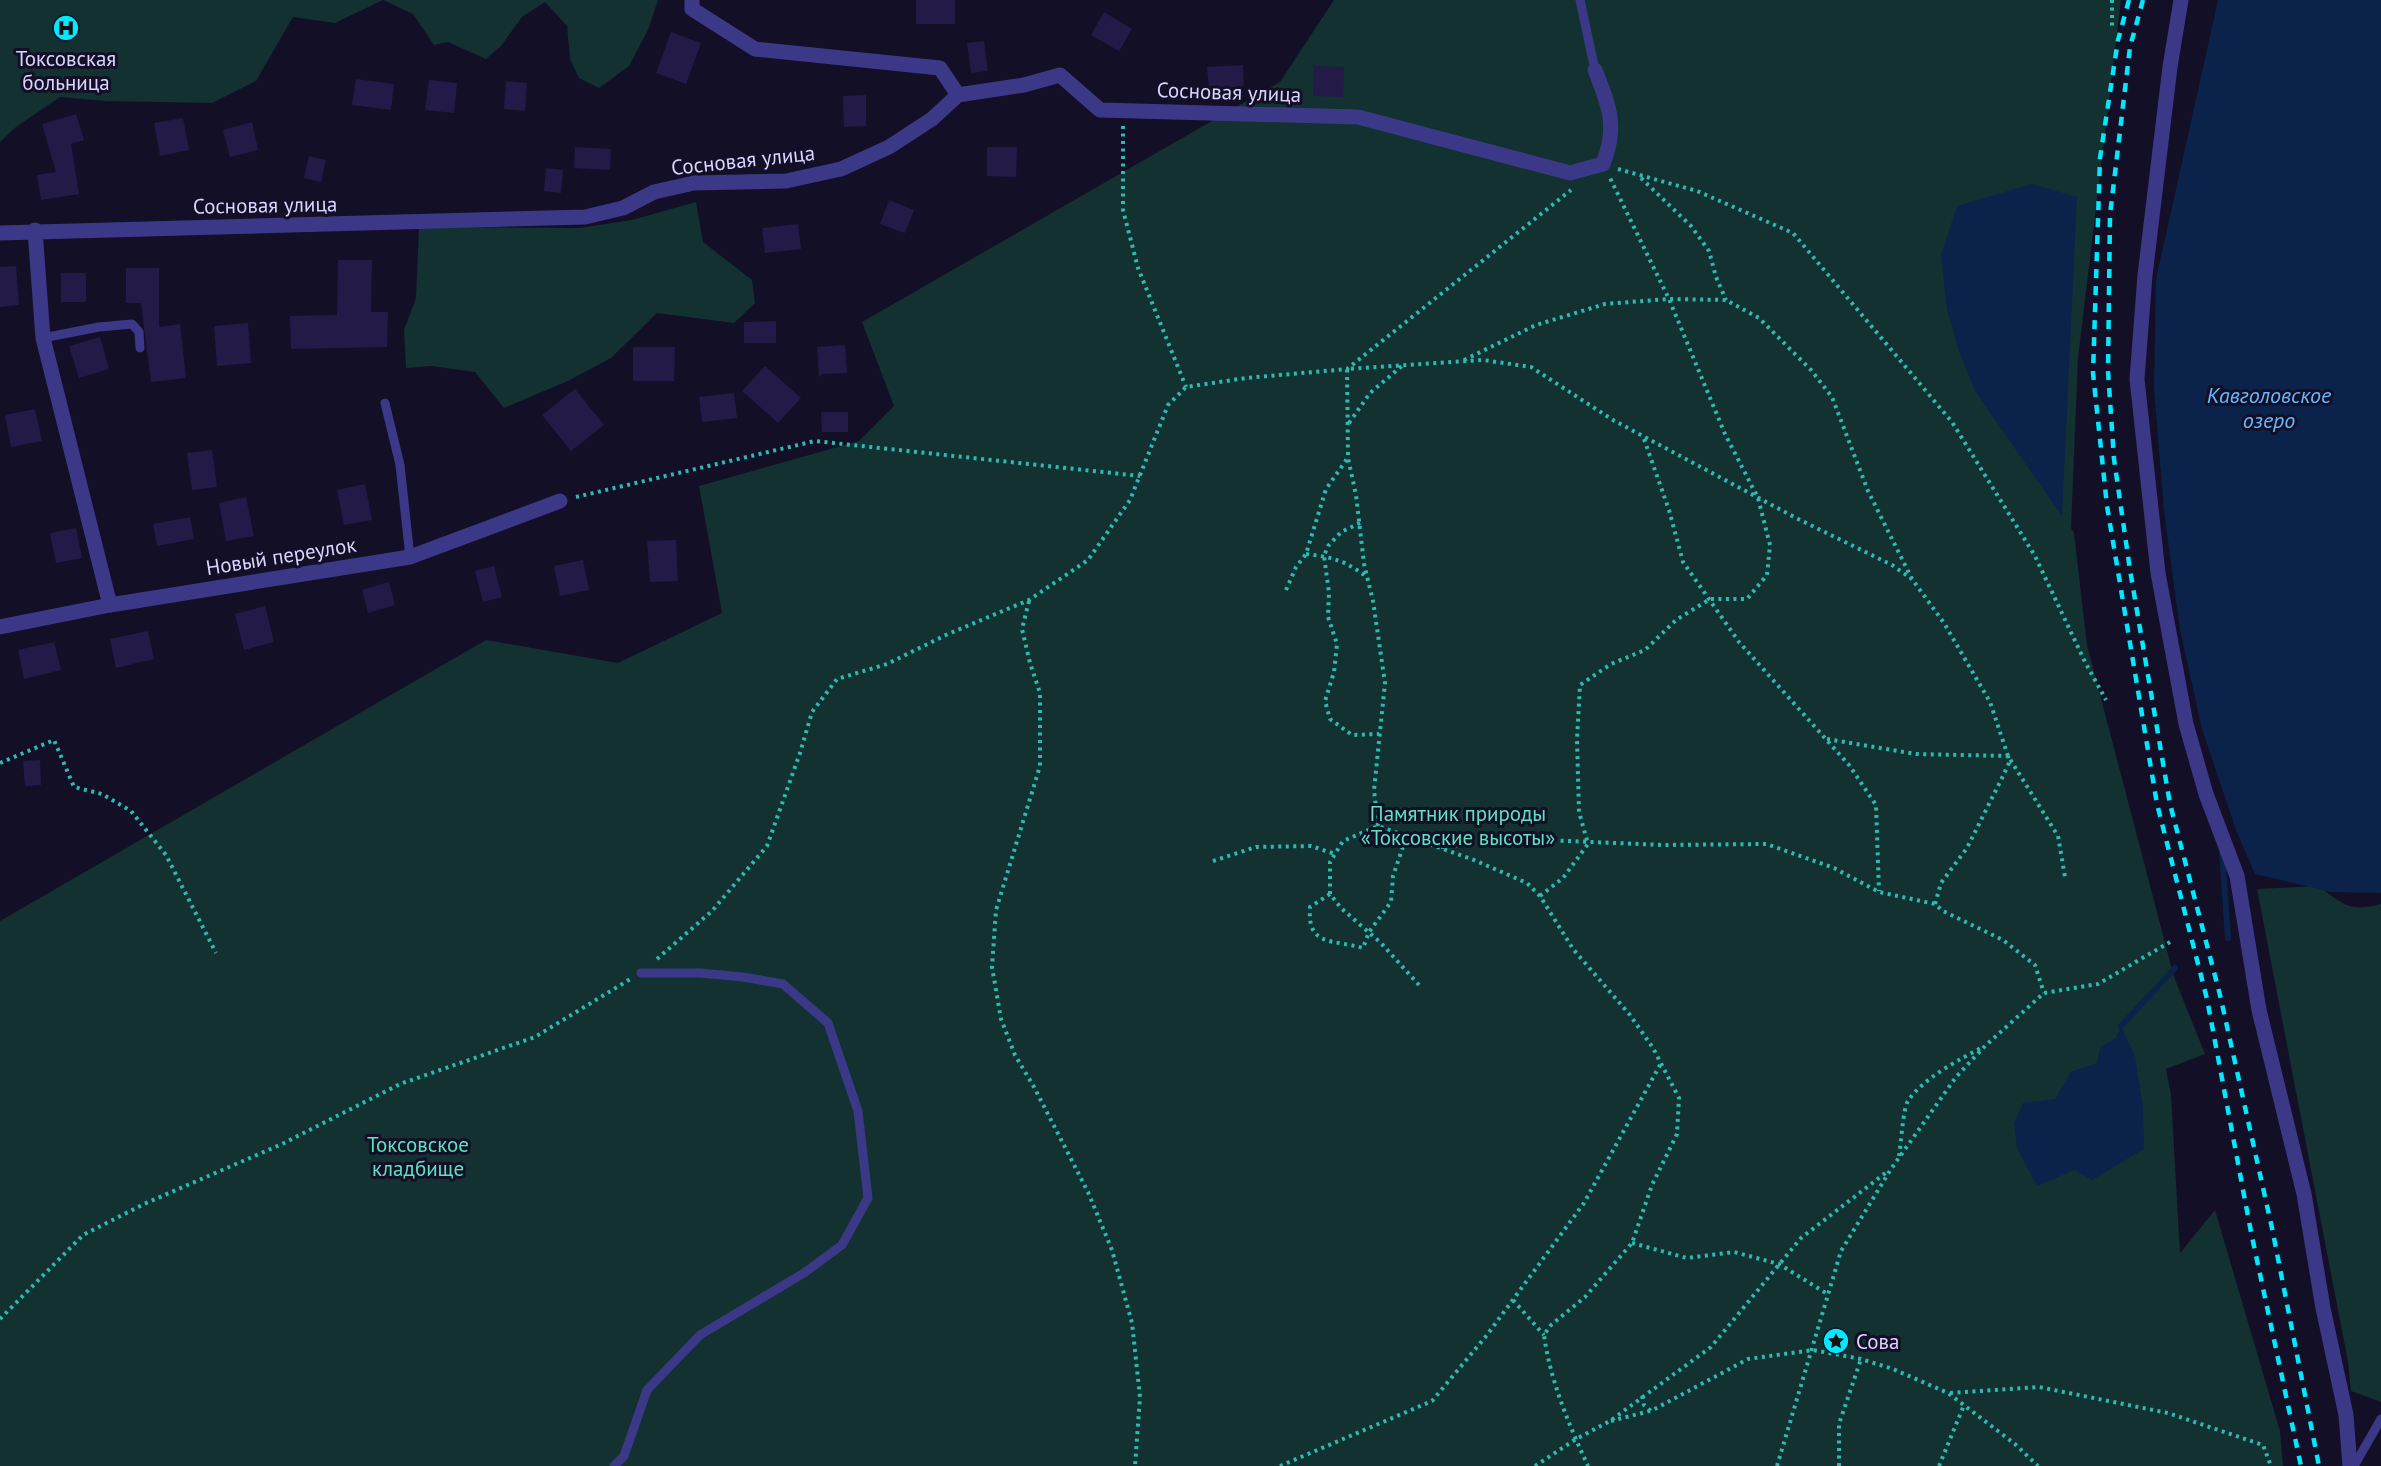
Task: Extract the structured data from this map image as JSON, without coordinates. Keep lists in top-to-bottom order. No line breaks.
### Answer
{"streets":{"street":["Сосновая улица","Новый переулок"]},"water":["Кавголовское озеро"],"parks":["Памятник природы «Токсовские высоты»","Токсовское кладбище"],"places":{"hospital":["Токсовская больница"],"place":["Сова"]}}
